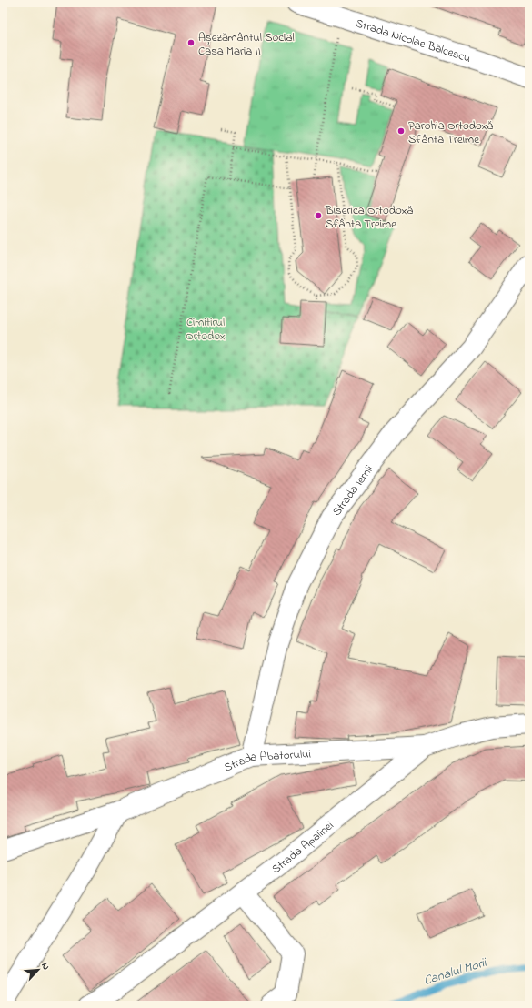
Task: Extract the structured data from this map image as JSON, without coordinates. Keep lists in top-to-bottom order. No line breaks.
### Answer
{"streets":{"street":["Strada Nicolae Bălcescu","Strada Iernii","Strada Abatorului","Strada Apalinei"]},"crossings":[["Strada Iernii","Strada Abatorului"],["Strada Abatorului","Strada Apalinei"]],"water":["Canalul Morii"],"parks":["Cimitirul Ortodox"],"places":["Așezământul Social Casa Maria II","Parohia Ortodoxă Sfânta Treime","Biserica Ortodoxă Sfânta Treime"],"north":"top right"}
